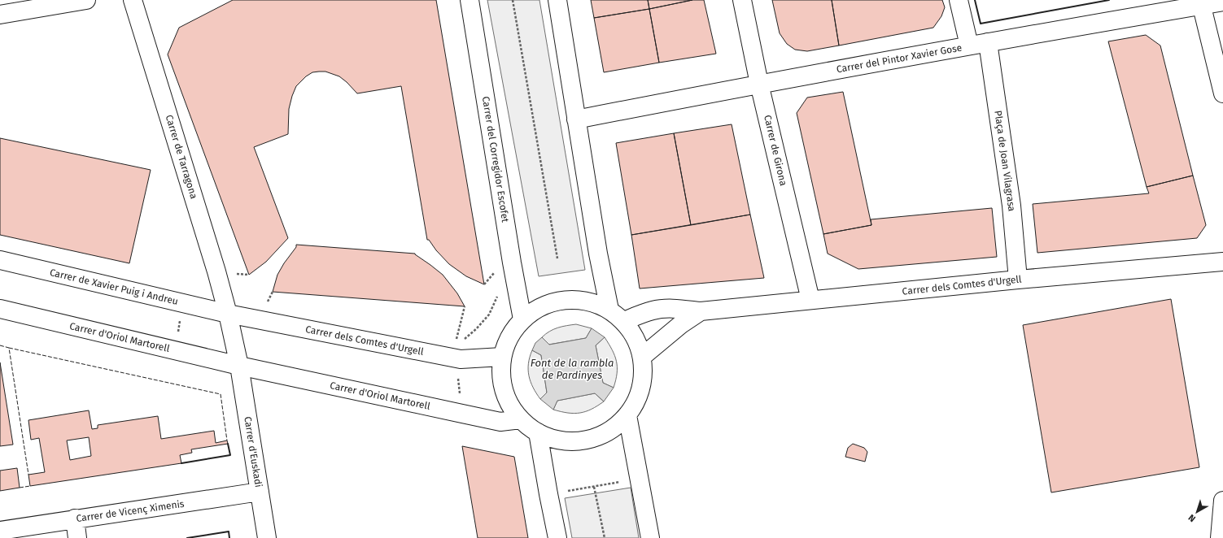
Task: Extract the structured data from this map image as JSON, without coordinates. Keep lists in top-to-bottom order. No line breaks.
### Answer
{"streets":{"street":["Carrer del Pintor Xavier Gose","Carrer de Girona","Carrer de Tarragona","Carrer del Corregidor Escofet","Plaça de Joan Vilagrasa","Carrer dels Comtes d'Urgell","Carrer de Xavier Puig i Andreu","Carrer d'Oriol Martorell","Carrer d'Euskadi","Carrer de Vicenç Ximenis"]},"crossings":[["Carrer del Pintor Xavier Gose","Carrer de Girona"],["Carrer del Pintor Xavier Gose","Plaça de Joan Vilagrasa"],["Carrer de Girona","Carrer dels Comtes d'Urgell"],["Carrer de Tarragona","Carrer dels Comtes d'Urgell"],["Carrer de Tarragona","Carrer de Xavier Puig i Andreu"],["Plaça de Joan Vilagrasa","Carrer dels Comtes d'Urgell"],["Carrer dels Comtes d'Urgell","Carrer de Xavier Puig i Andreu"],["Carrer d'Oriol Martorell","Carrer d'Euskadi"],["Carrer d'Euskadi","Carrer de Vicenç Ximenis"]],"water":["Font de la rambla de Pardinyes"],"north":"bottom left"}
